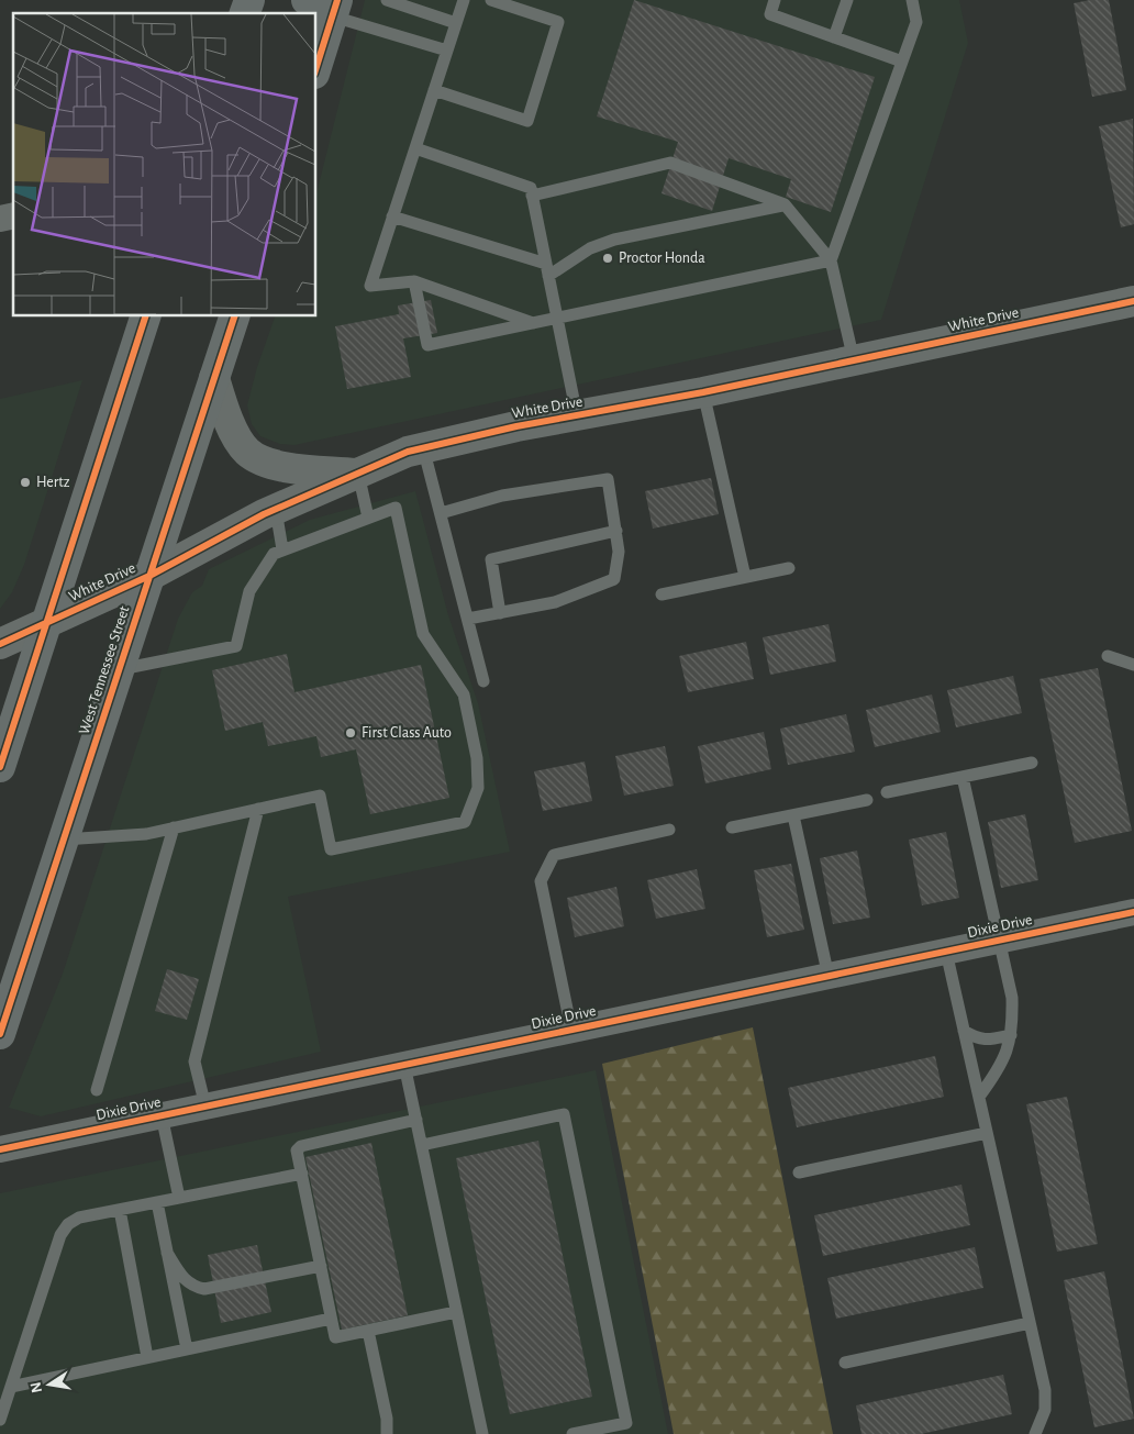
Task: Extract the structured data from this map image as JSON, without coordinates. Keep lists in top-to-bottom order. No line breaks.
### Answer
{"streets":{"main road":["West Tennessee Street"],"street":["White Drive","Dixie Drive"]},"crossings":[["White Drive","West Tennessee Street"]],"places":["Proctor Honda","Hertz","First Class Auto"],"north":"left"}
